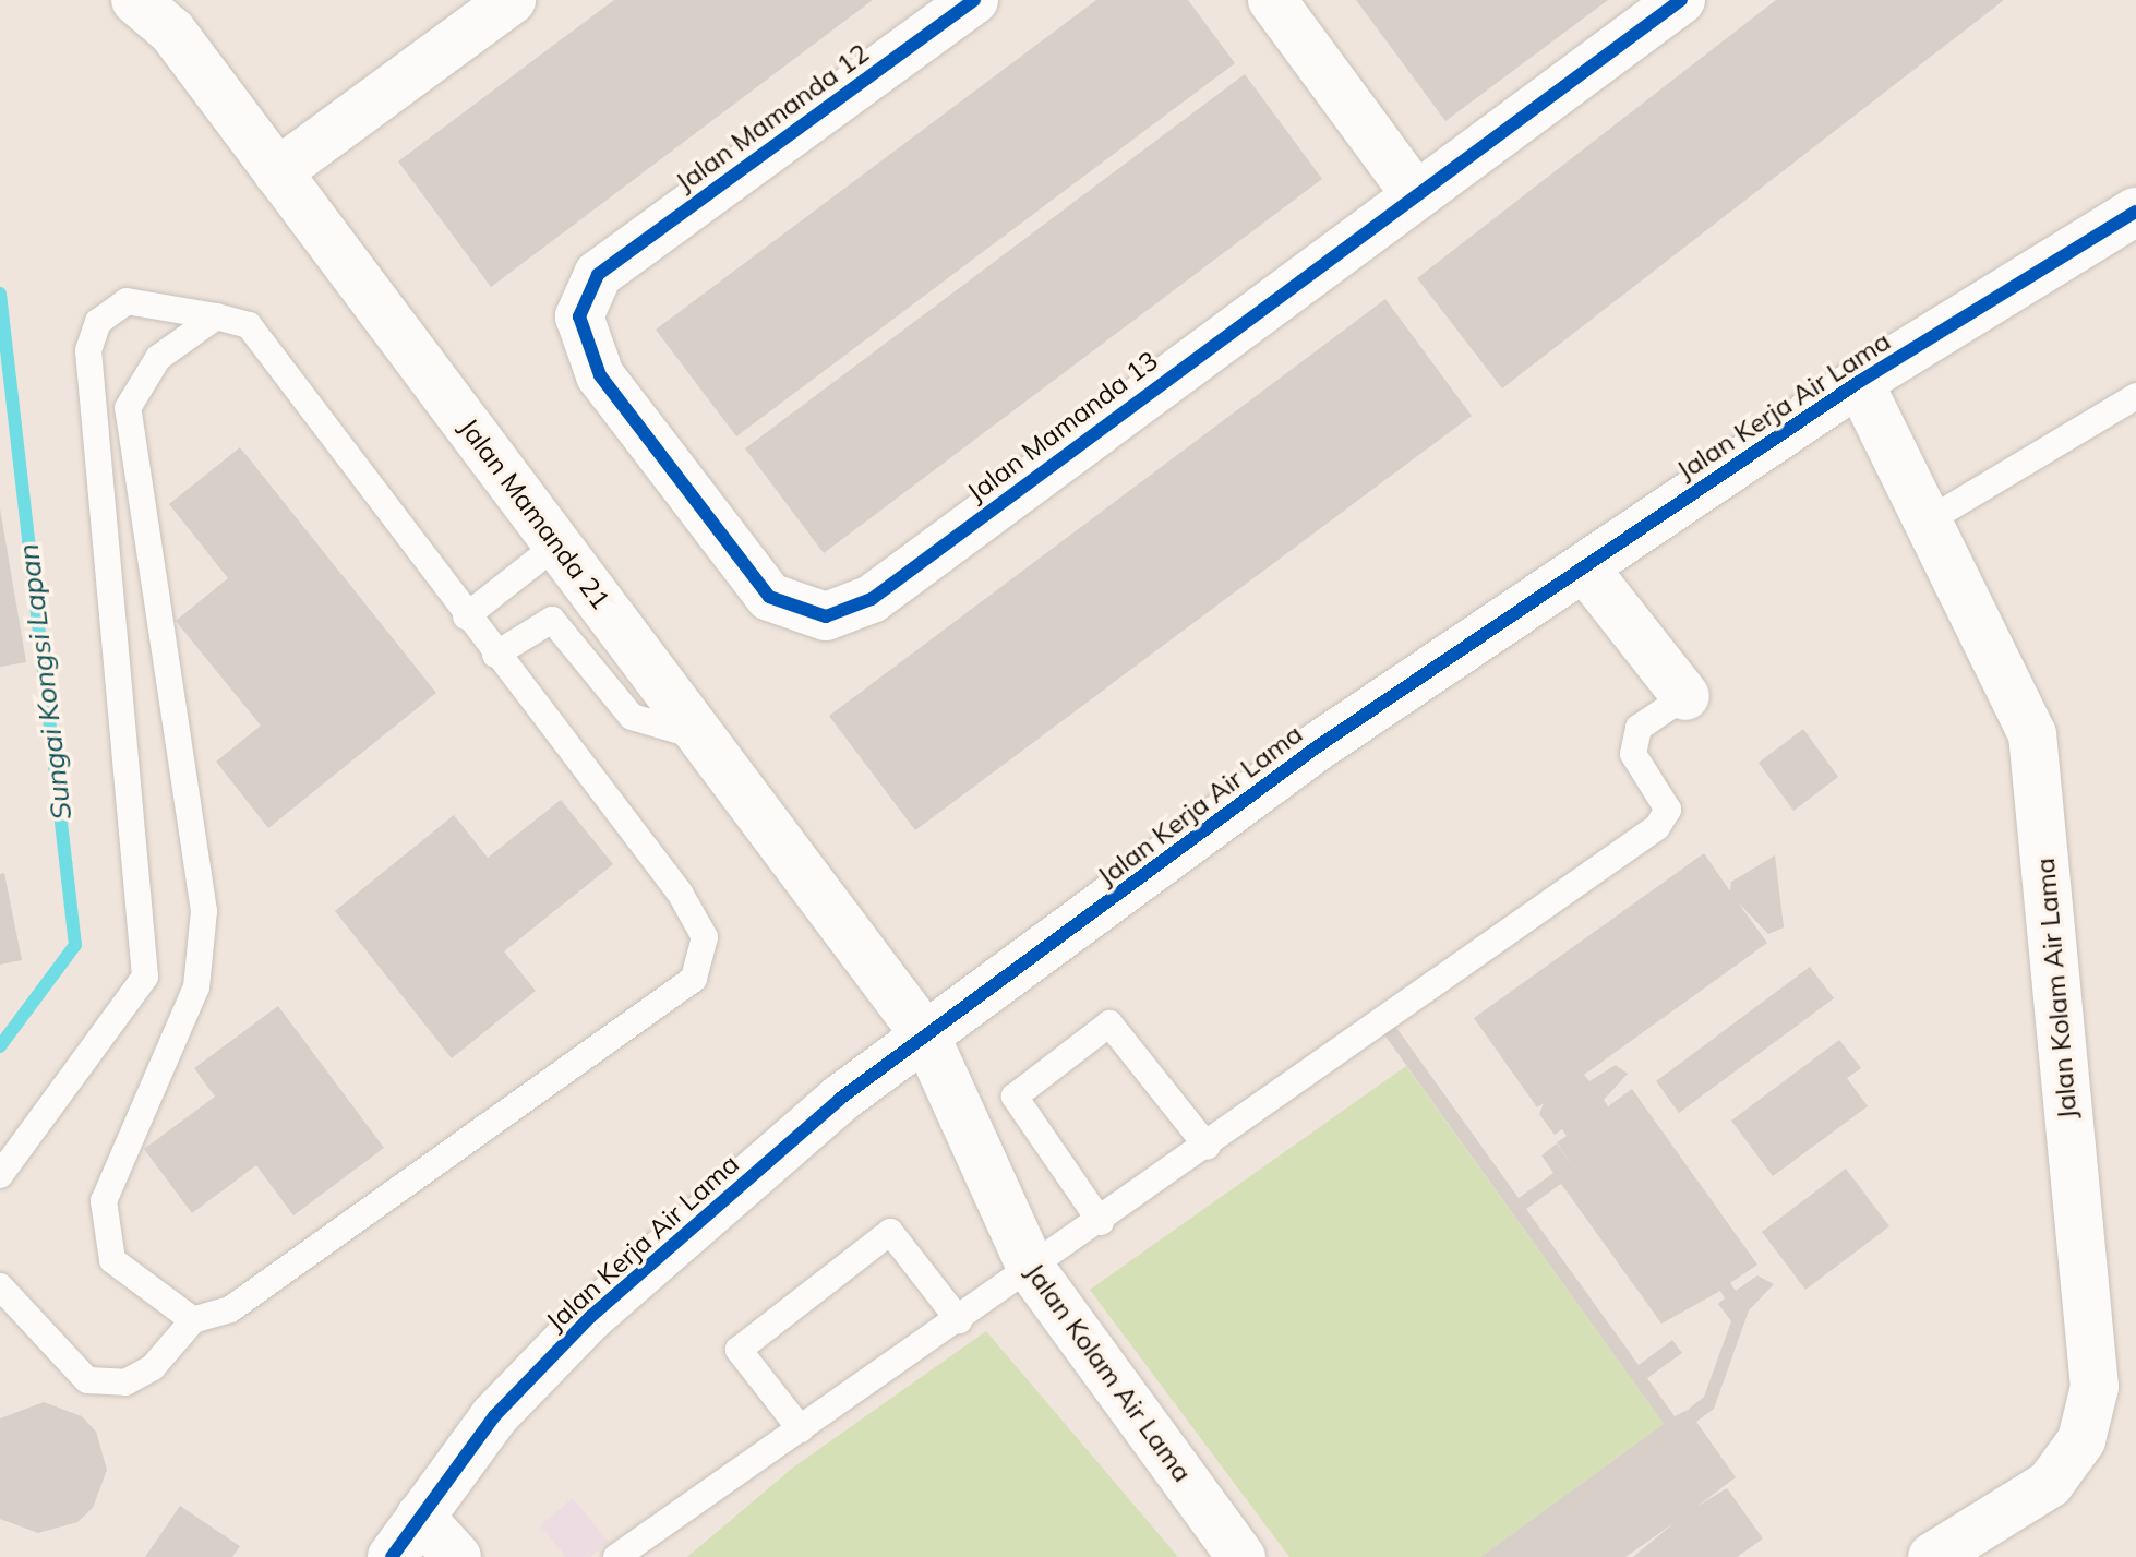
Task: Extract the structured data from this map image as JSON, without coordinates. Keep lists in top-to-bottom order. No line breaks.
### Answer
{"streets":{"street":["Jalan Mamanda 12","Jalan Kerja Air Lama","Jalan Mamanda 13","Jalan Mamanda 21","Jalan Kolam Air Lama"]},"crossings":[["Jalan Mamanda 12","Jalan Mamanda 13"],["Jalan Kerja Air Lama","Jalan Mamanda 21"],["Jalan Kerja Air Lama","Jalan Kolam Air Lama"],["Jalan Mamanda 21","Jalan Kolam Air Lama"]],"water":["Sungai Kongsi Lapan"]}
